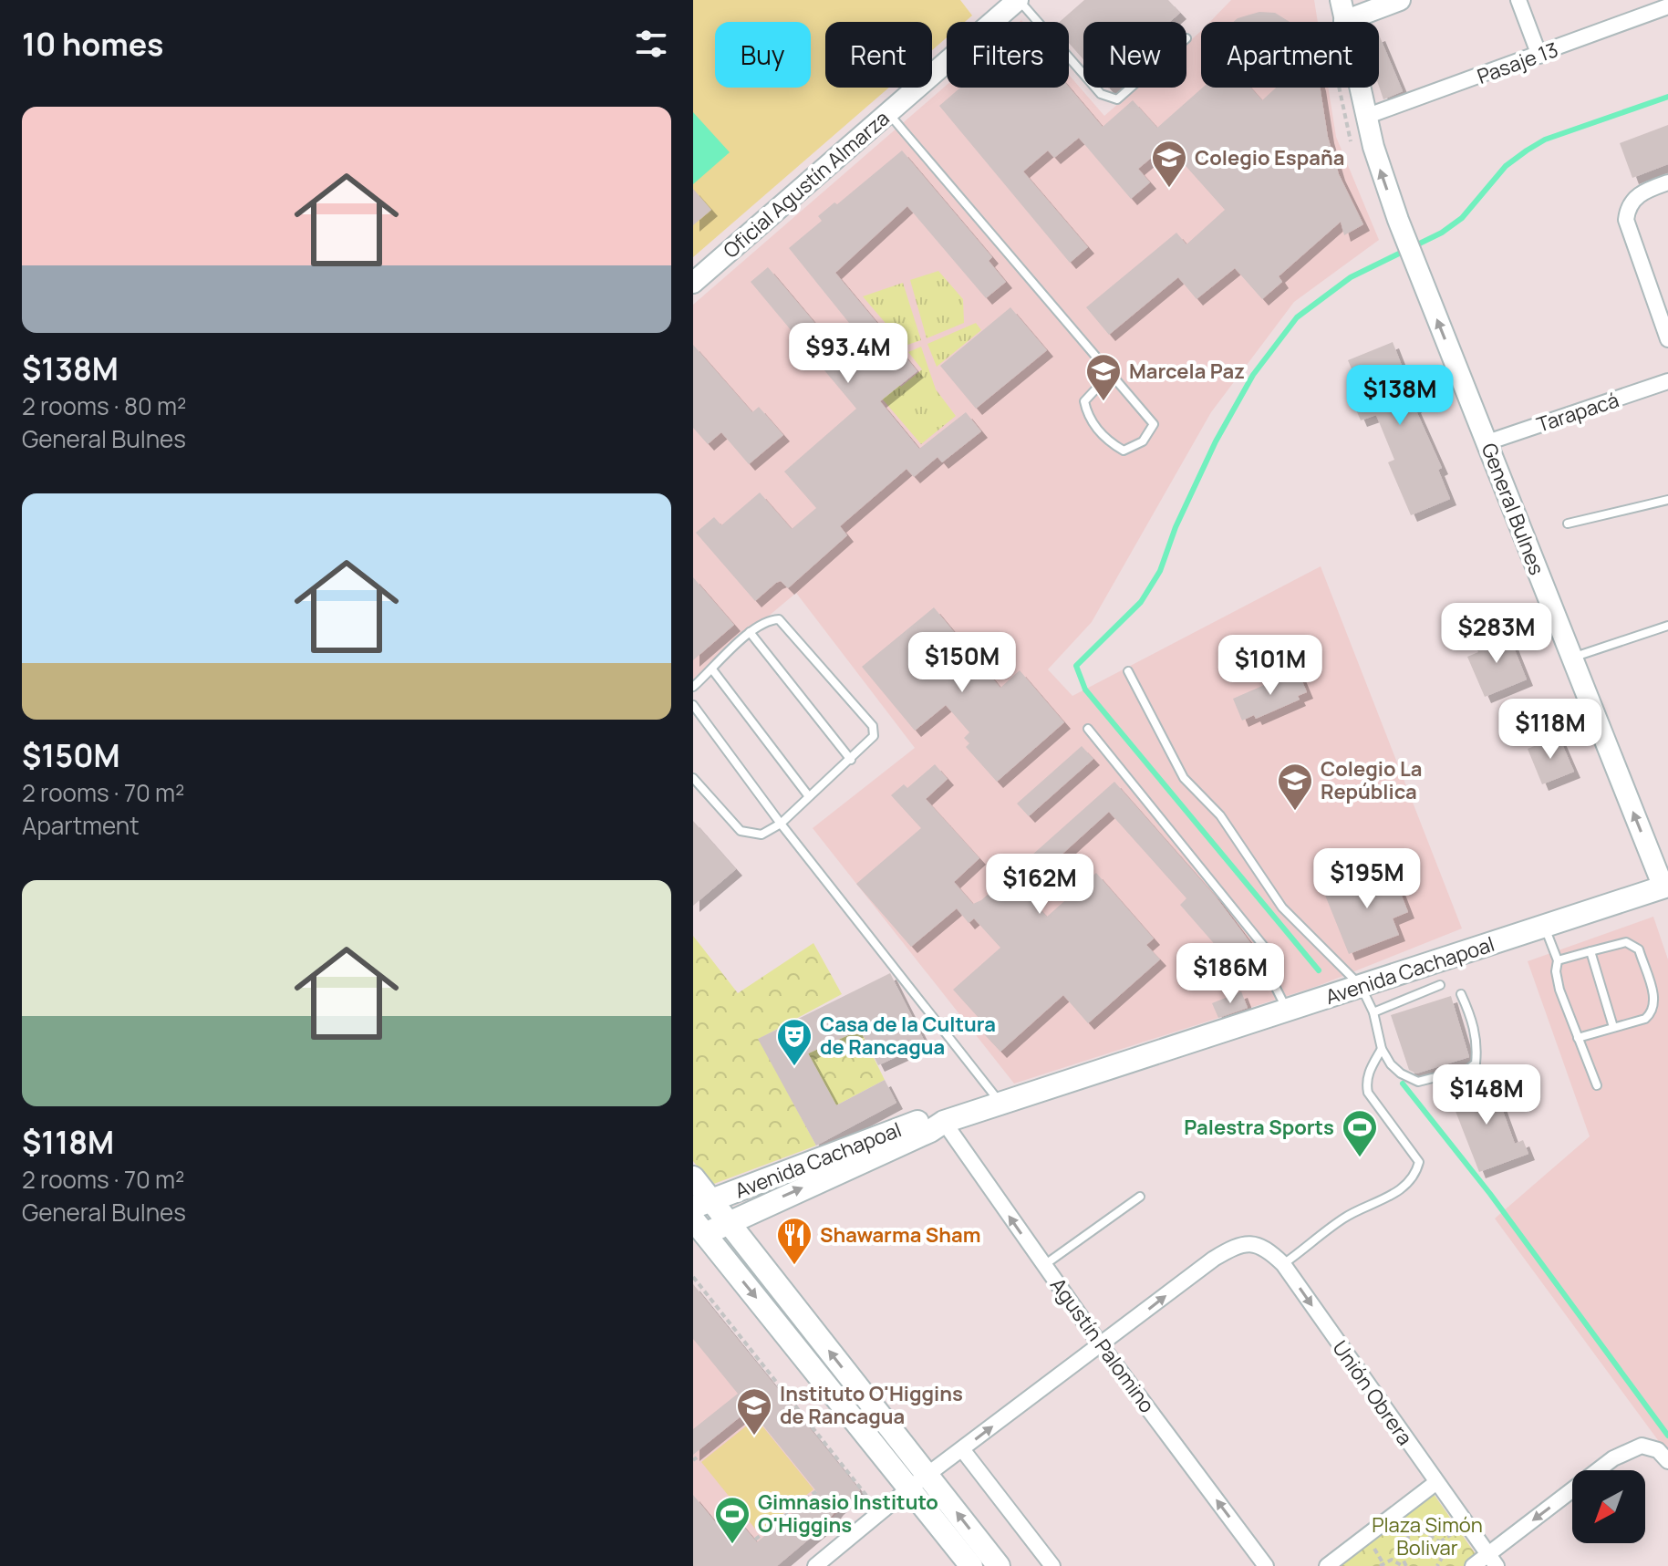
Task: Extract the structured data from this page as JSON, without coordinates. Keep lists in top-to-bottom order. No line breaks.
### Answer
{"streets":{"main road":["Avenida Cachapoal"],"street":["Pasaje 13","Oficial Agustín Almarza","Tarapacá","General Bulnes","Agustín Palomino","Unión Obrera"]},"crossings":[["Pasaje 13","General Bulnes"],["Tarapacá","General Bulnes"],["General Bulnes","Avenida Cachapoal"],["Avenida Cachapoal","Agustín Palomino"],["Agustín Palomino","Unión Obrera"]],"one_way":["General Bulnes","Agustín Palomino"],"parks":["Plaza Simón Bolivar"],"places":{"school or university":["Colegio España","Marcela Paz","Colegio La República","Instituto O'Higgins de Rancagua"],"theatre":["Casa de la Cultura de Rancagua"],"sports":["Palestra Sports","Gimnasio Instituto O'Higgins"],"restaurant":["Shawarma Sham"]},"north":"bottom left","page":{"heading":"10 homes","chip":["Buy","Rent","Filters","New","Apartment"],"list":[{"name":"$138M","note":"2 rooms · 80 m² · General Bulnes"},{"name":"$150M","note":"2 rooms · 70 m² · Apartment"},{"name":"$118M","note":"2 rooms · 70 m² · General Bulnes"}],"price":["$93.4M","$138M","$283M","$150M","$101M","$118M","$195M","$162M","$186M","$148M"]}}
